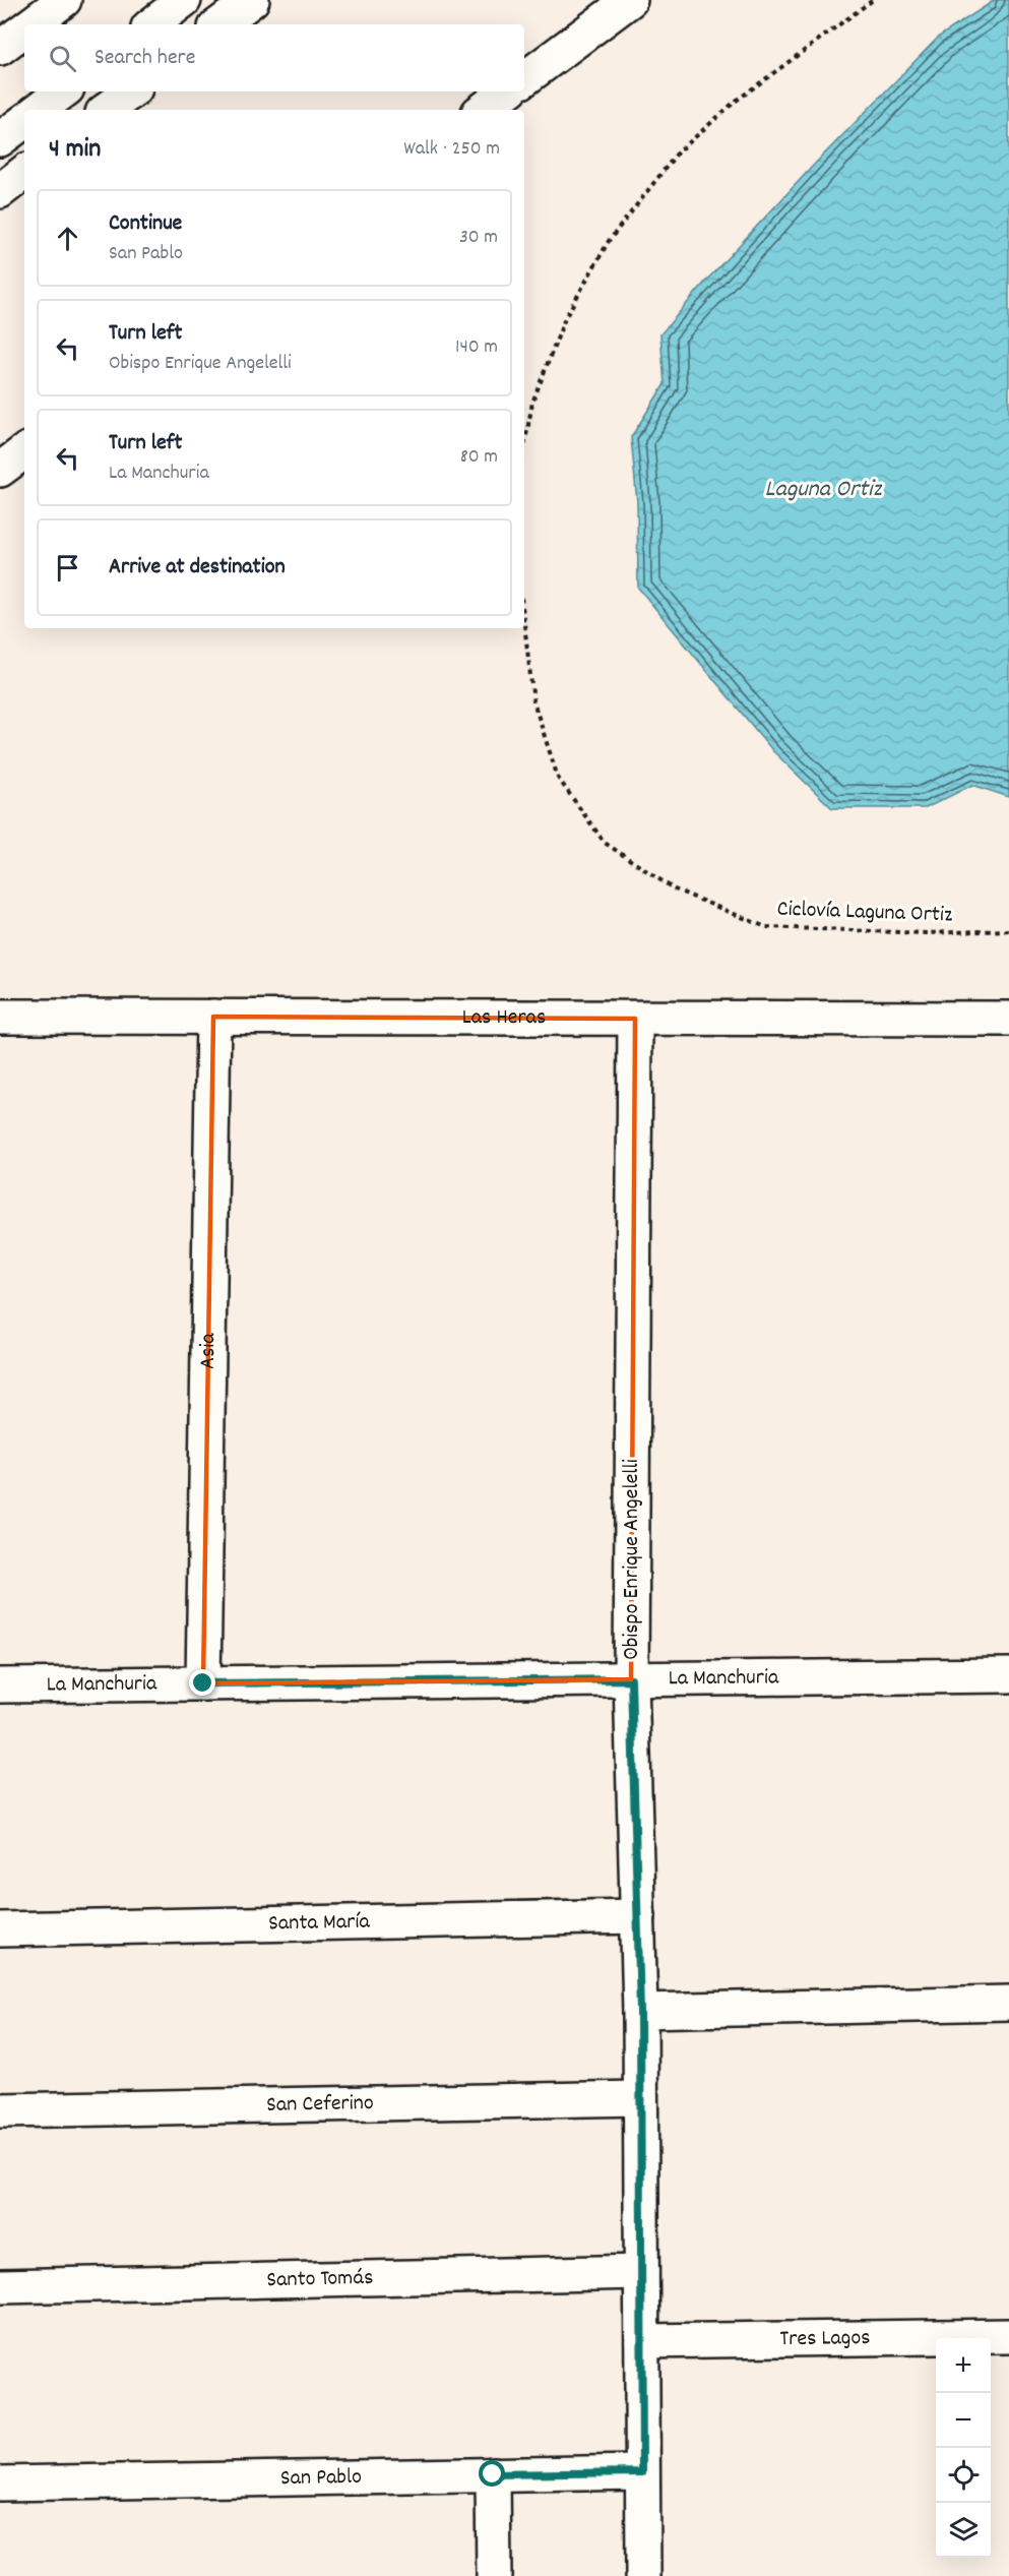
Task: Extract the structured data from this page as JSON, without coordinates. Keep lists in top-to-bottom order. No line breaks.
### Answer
{"streets":{"street":["Las Heras","Asia","Obispo Enrique Angelelli","La Manchuria","Santa María","San Ceferino","Santo Tomás","Tres Lagos","San Pablo"],"path":["Ciclovía Laguna Ortiz"]},"crossings":[["Las Heras","Asia"],["Las Heras","Obispo Enrique Angelelli"],["Asia","La Manchuria"],["Obispo Enrique Angelelli","La Manchuria"],["Obispo Enrique Angelelli","Santa María"],["Obispo Enrique Angelelli","San Ceferino"],["Obispo Enrique Angelelli","Santo Tomás"],["Obispo Enrique Angelelli","Tres Lagos"],["Obispo Enrique Angelelli","San Pablo"]],"water":["Laguna Ortiz"],"page":{"search":"Search here","heading":["4 min","Walk · 250 m"],"list":[["Continue","San Pablo","30 m"],["Turn left","Obispo Enrique Angelelli","140 m"],["Turn left","La Manchuria","80 m"],"Arrive at destination"],"map_buttons":["+","−"]}}
